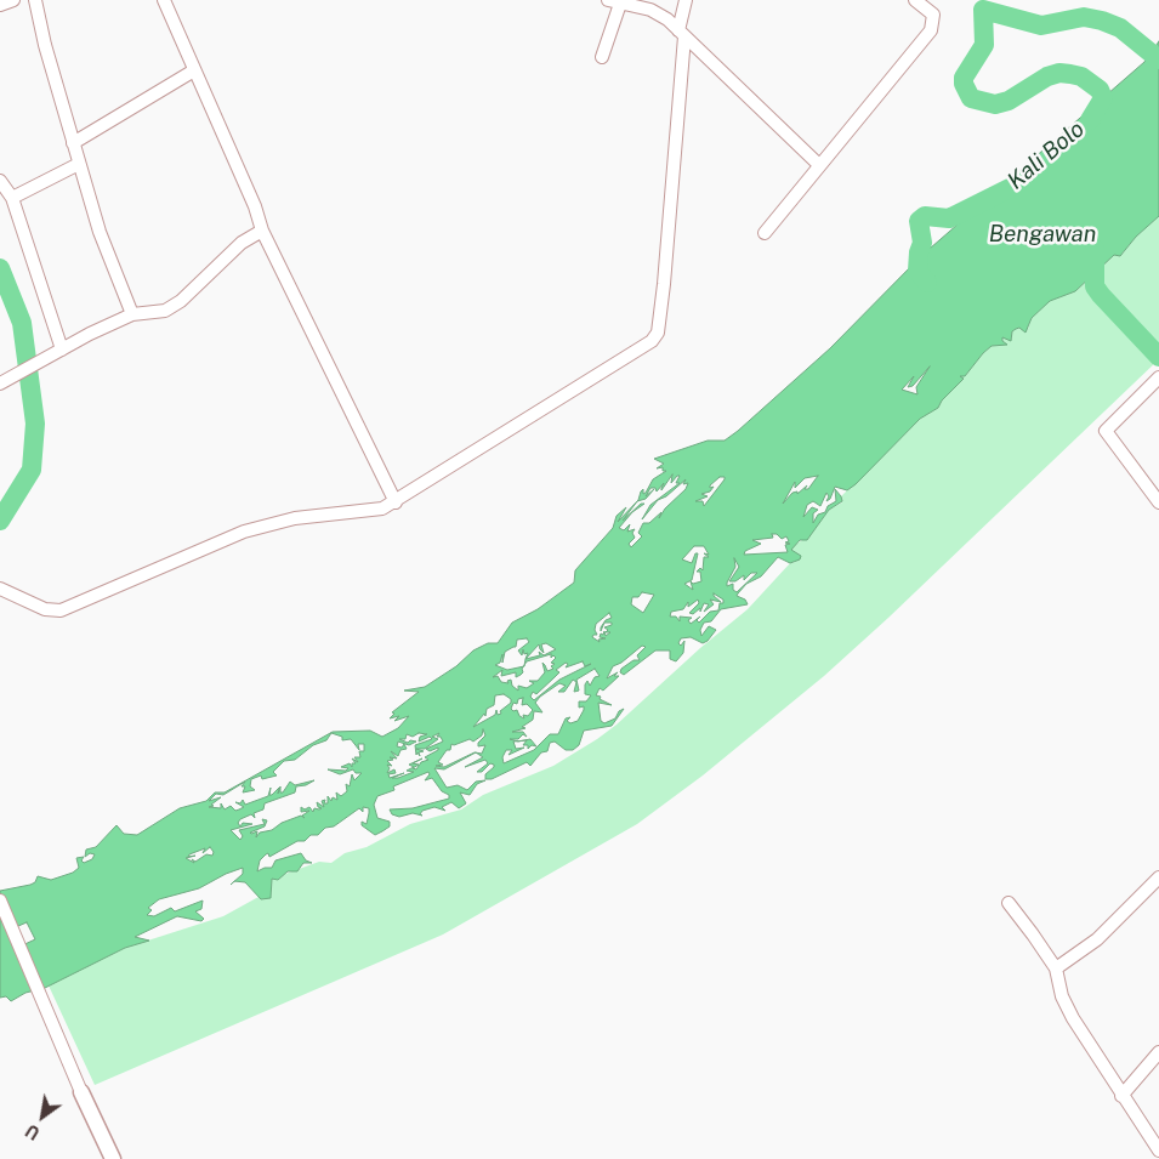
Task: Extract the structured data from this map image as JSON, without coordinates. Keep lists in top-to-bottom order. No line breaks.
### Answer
{"water":["Kali Bolo","Bengawan"],"north":"bottom left"}
